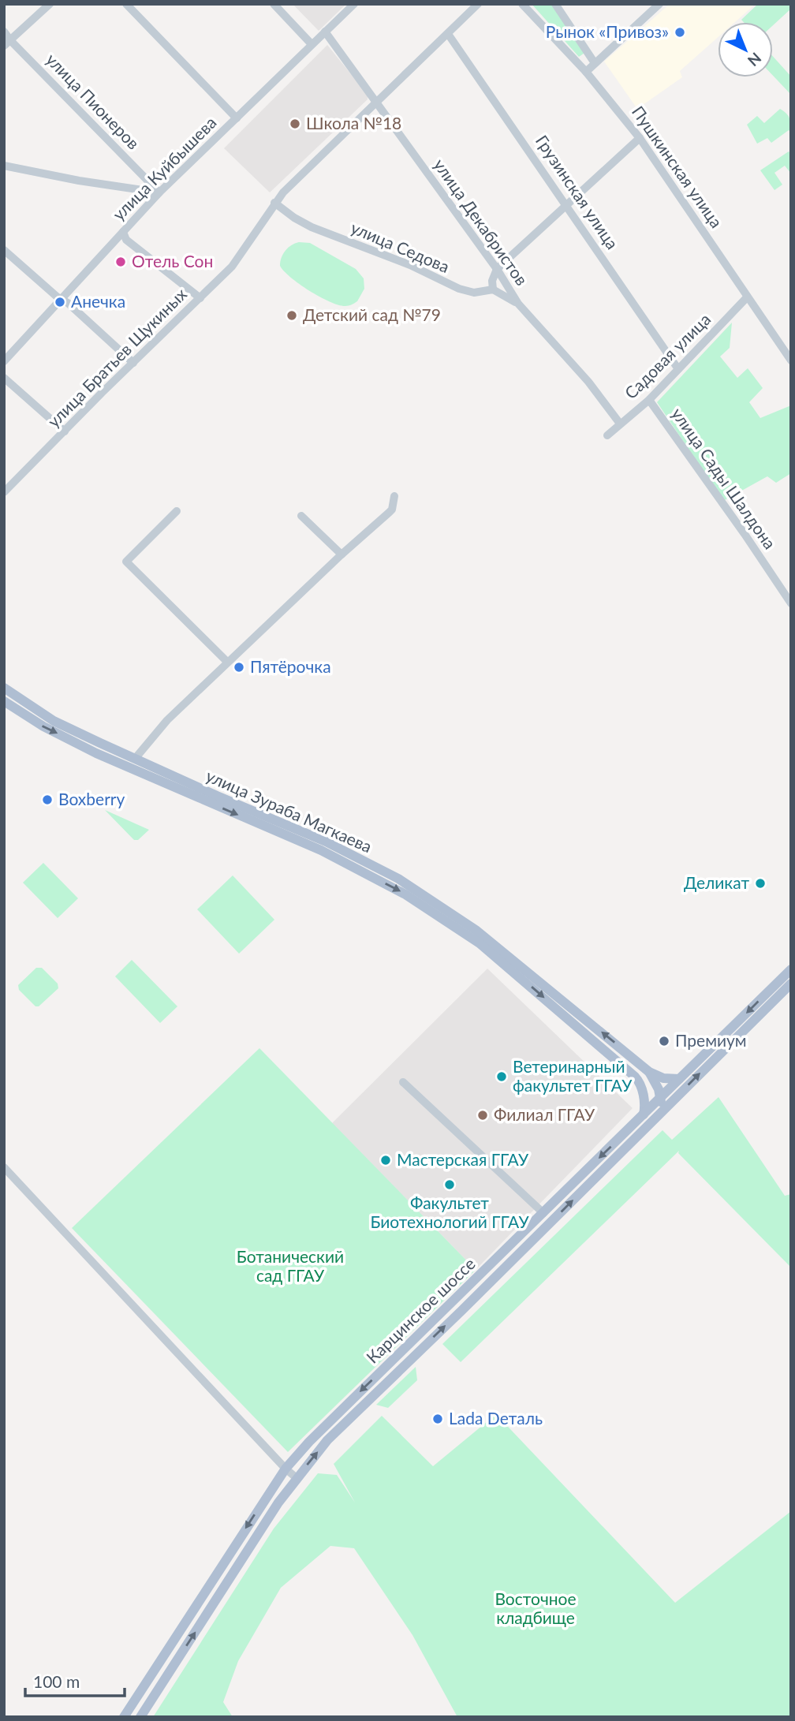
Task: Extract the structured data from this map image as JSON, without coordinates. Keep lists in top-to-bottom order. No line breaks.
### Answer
{"streets":{"main road":["улица Зураба Магкаева","Карцинское шоссе"],"street":["улица Пионеров","Пушкинская улица","улица Куйбышева","Грузинская улица","улица Декабристов","улица Седова","Садовая улица","улица Братьев Щукиных","улица Сады Шалдона"]},"crossings":[["улица Пионеров","улица Куйбышева"],["Пушкинская улица","Садовая улица"],["улица Куйбышева","улица Декабристов"],["Грузинская улица","Садовая улица"],["Грузинская улица","улица Братьев Щукиных"],["улица Декабристов","Садовая улица"],["улица Декабристов","улица Братьев Щукиных"],["улица Седова","улица Братьев Щукиных"],["Садовая улица","улица Сады Шалдона"],["улица Зураба Магкаева","Карцинское шоссе"]],"parks":["Ботанический сад ГГАУ","Восточное кладбище"],"places":["Рынок «Привоз»","Школа №18","Отель Сон","Анечка","Детский сад №79","Пятёрочка","Boxberry","Деликат","Премиум","Ветеринарный факультет ГГАУ","Филиал ГГАУ","Мастерская ГГАУ","Факультет Биотехнологий ГГАУ","Lada Dеталь"],"scale_bar":"100 m","north":"bottom right"}
